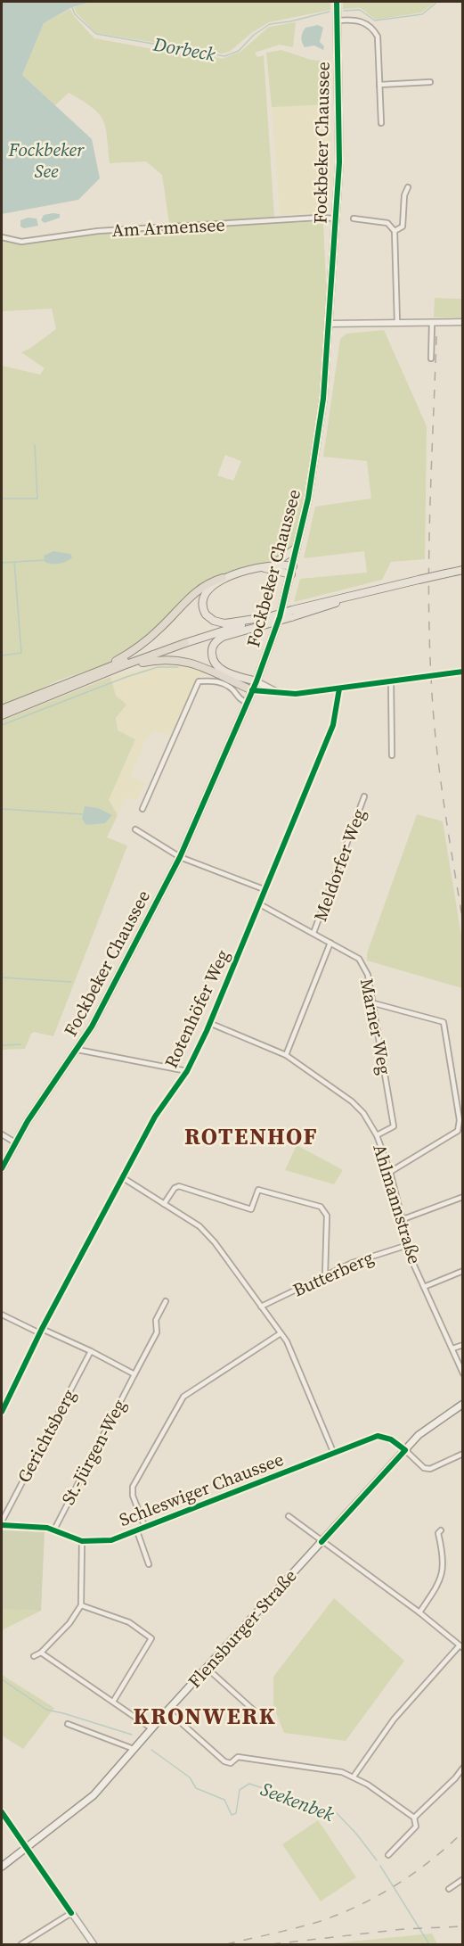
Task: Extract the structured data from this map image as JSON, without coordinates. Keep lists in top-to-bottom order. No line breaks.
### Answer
{"streets":{"main road":["Fockbeker Chaussee","Flensburger Straße"],"street":["Am Armensee","Meldorfer Weg","Rotenhöfer Weg","Marner Weg","Ahlmannstraße","Butterberg","Gerichtsberg","St.-Jürgen-Weg","Schleswiger Chaussee"]},"crossings":[["Fockbeker Chaussee","Am Armensee"],["Meldorfer Weg","Marner Weg"],["Rotenhöfer Weg","Marner Weg"],["Rotenhöfer Weg","Ahlmannstraße"],["Marner Weg","Ahlmannstraße"],["Ahlmannstraße","Butterberg"],["Gerichtsberg","Schleswiger Chaussee"],["St.-Jürgen-Weg","Schleswiger Chaussee"],["Schleswiger Chaussee","Flensburger Straße"]],"districts":["ROTENHOF","KRONWERK"],"water":["Dorbeck","Fockbeker See","Seekenbek"]}
